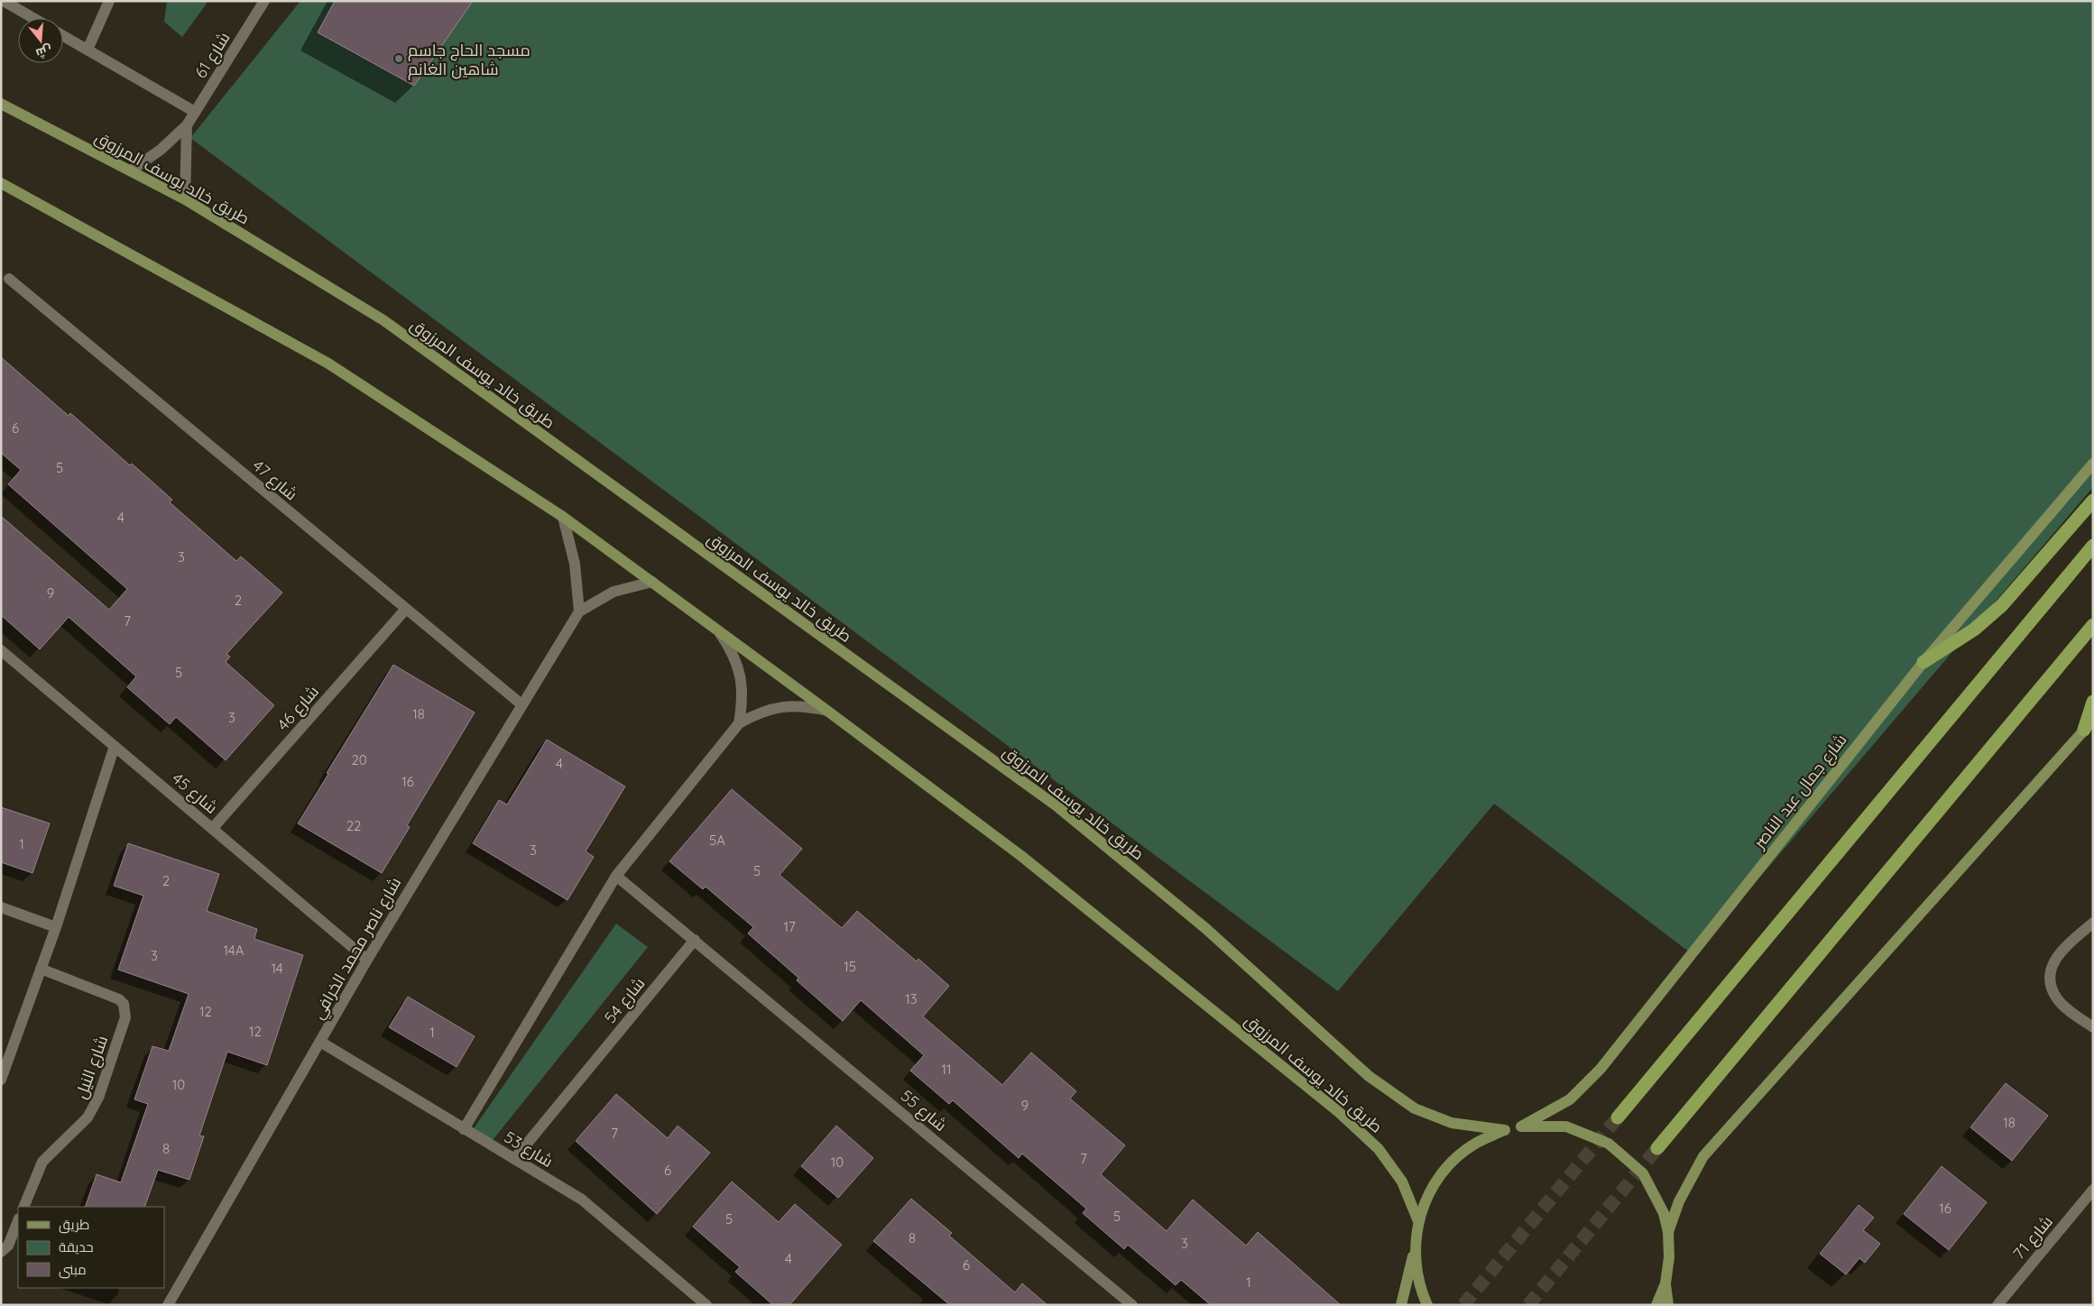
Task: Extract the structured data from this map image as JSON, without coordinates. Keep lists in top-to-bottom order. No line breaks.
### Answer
{"streets":{"main road":["طريق خالد يوسف المرزوق","شارع جمال عبد الناصر"],"street":["شارع 61","شارع 47","شارع 46","شارع 45","شارع ناصر محمد الخرافي","شارع 54","شارع النيل","شارع 55","شارع 53","شارع 71"]},"crossings":[["شارع 61","طريق خالد يوسف المرزوق"],["طريق خالد يوسف المرزوق","شارع ناصر محمد الخرافي"],["شارع 47","شارع 46"],["شارع 47","شارع ناصر محمد الخرافي"],["شارع 46","شارع 45"],["شارع 45","شارع ناصر محمد الخرافي"],["شارع ناصر محمد الخرافي","شارع 53"],["شارع 54","شارع 55"],["شارع 54","شارع 53"]],"places":["مسجد الحاج جاسم شاهين الغانم"],"house_numbers":["6","5","4","3","9","2","7","5","18","3","20","4","16","22","5A","1","3","5","2","17","14A","3","15","14","13","12","12","1","11","10","9","18","7","8","7","10","6","16","5","5","8","3","4","6","1"],"legend":["طريق","حديقة","مبنى"],"north":"bottom"}
